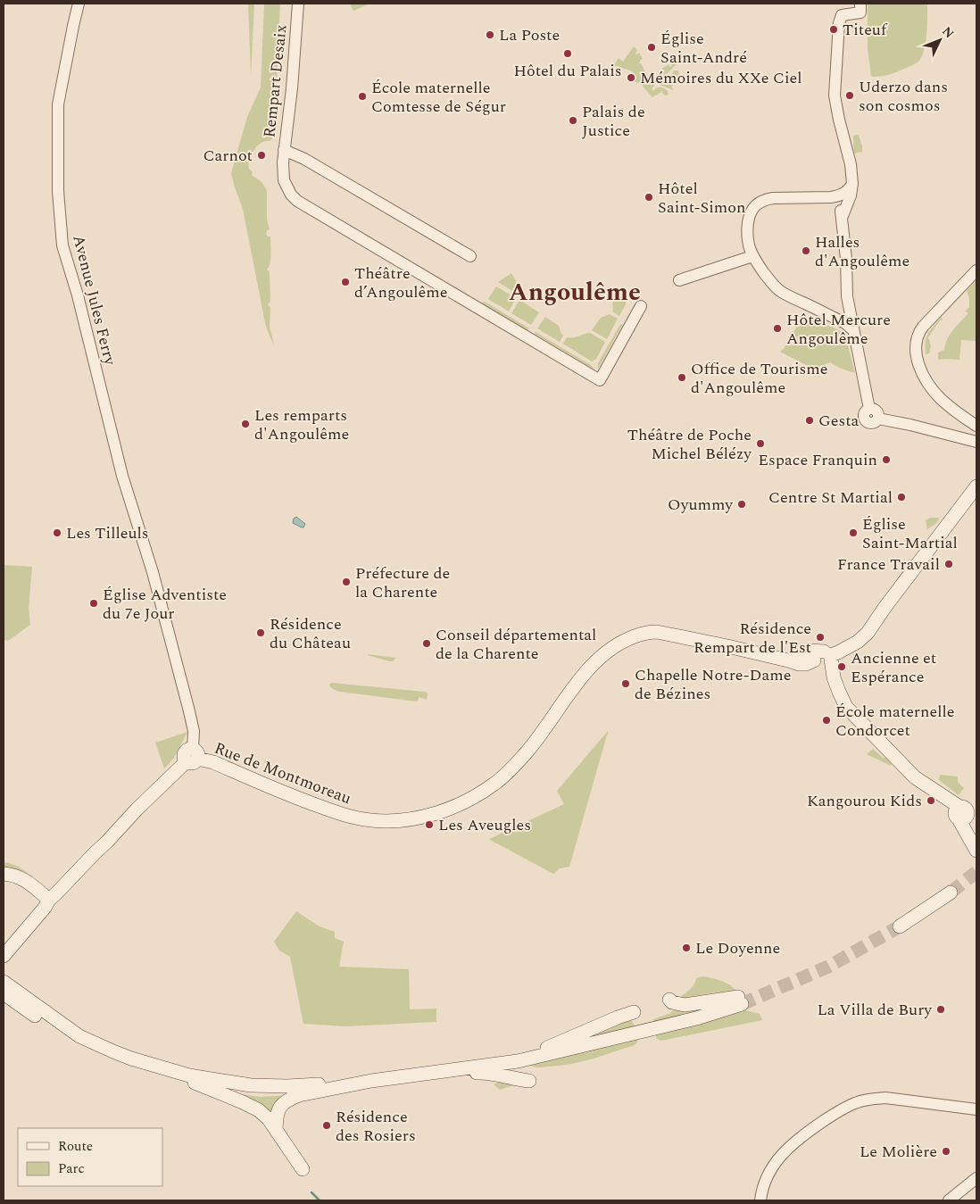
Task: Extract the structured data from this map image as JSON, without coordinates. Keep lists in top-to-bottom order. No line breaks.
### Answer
{"streets":{"main road":["Rue de Montmoreau"],"street":["Rempart Desaix","Avenue Jules Ferry"]},"crossings":[["Avenue Jules Ferry","Rue de Montmoreau"]],"districts":["Angoulême"],"places":["Titeuf","La Poste","Église Saint-André","Hôtel du Palais","Mémoires du XXe Ciel","Uderzo dans son cosmos","École maternelle Comtesse de Ségur","Palais de Justice","Carnot","Hôtel Saint-Simon","Halles d'Angoulême","Théâtre d’Angoulême","Hôtel Mercure Angoulême","Office de Tourisme d'Angoulême","Gesta","Les remparts d'Angoulême","Théâtre de Poche Michel Bélézy","Espace Franquin","Centre St Martial","Oyummy","Les Tilleuls","Église Saint-Martial","France Travail","Préfecture de la Charente","Église Adventiste du 7e Jour","Résidence du Château","Résidence Rempart de l'Est","Conseil départemental de la Charente","Ancienne et Espérance","Chapelle Notre-Dame de Bézines","École maternelle Condorcet","Kangourou Kids","Les Aveugles","Le Doyenne","La Villa de Bury","Résidence des Rosiers","Le Molière"],"legend":["Route","Parc"],"north":"top right"}
